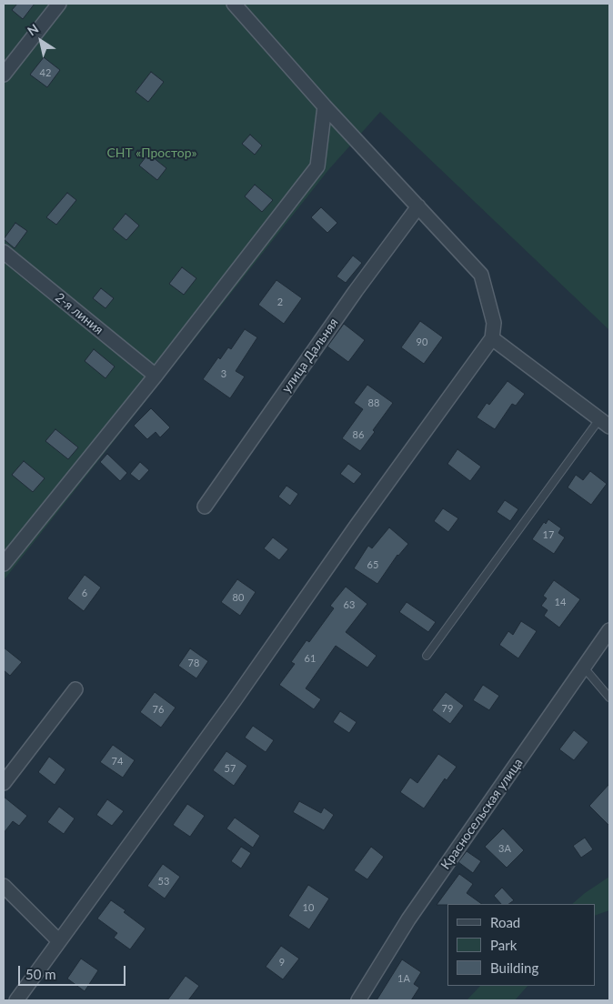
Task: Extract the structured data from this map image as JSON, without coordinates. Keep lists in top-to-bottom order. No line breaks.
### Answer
{"streets":{"street":["2-я линия","улица Дальняя","Красносельская улица"]},"parks":["СНТ «Простор»"],"house_numbers":["42","2","90","3","88","86","17","65","6","80","14","63","61","78","79","76","74","57","3А","53","10","9","1А"],"legend":["Road","Park","Building"],"scale_bar":"50 m","north":"top left"}
